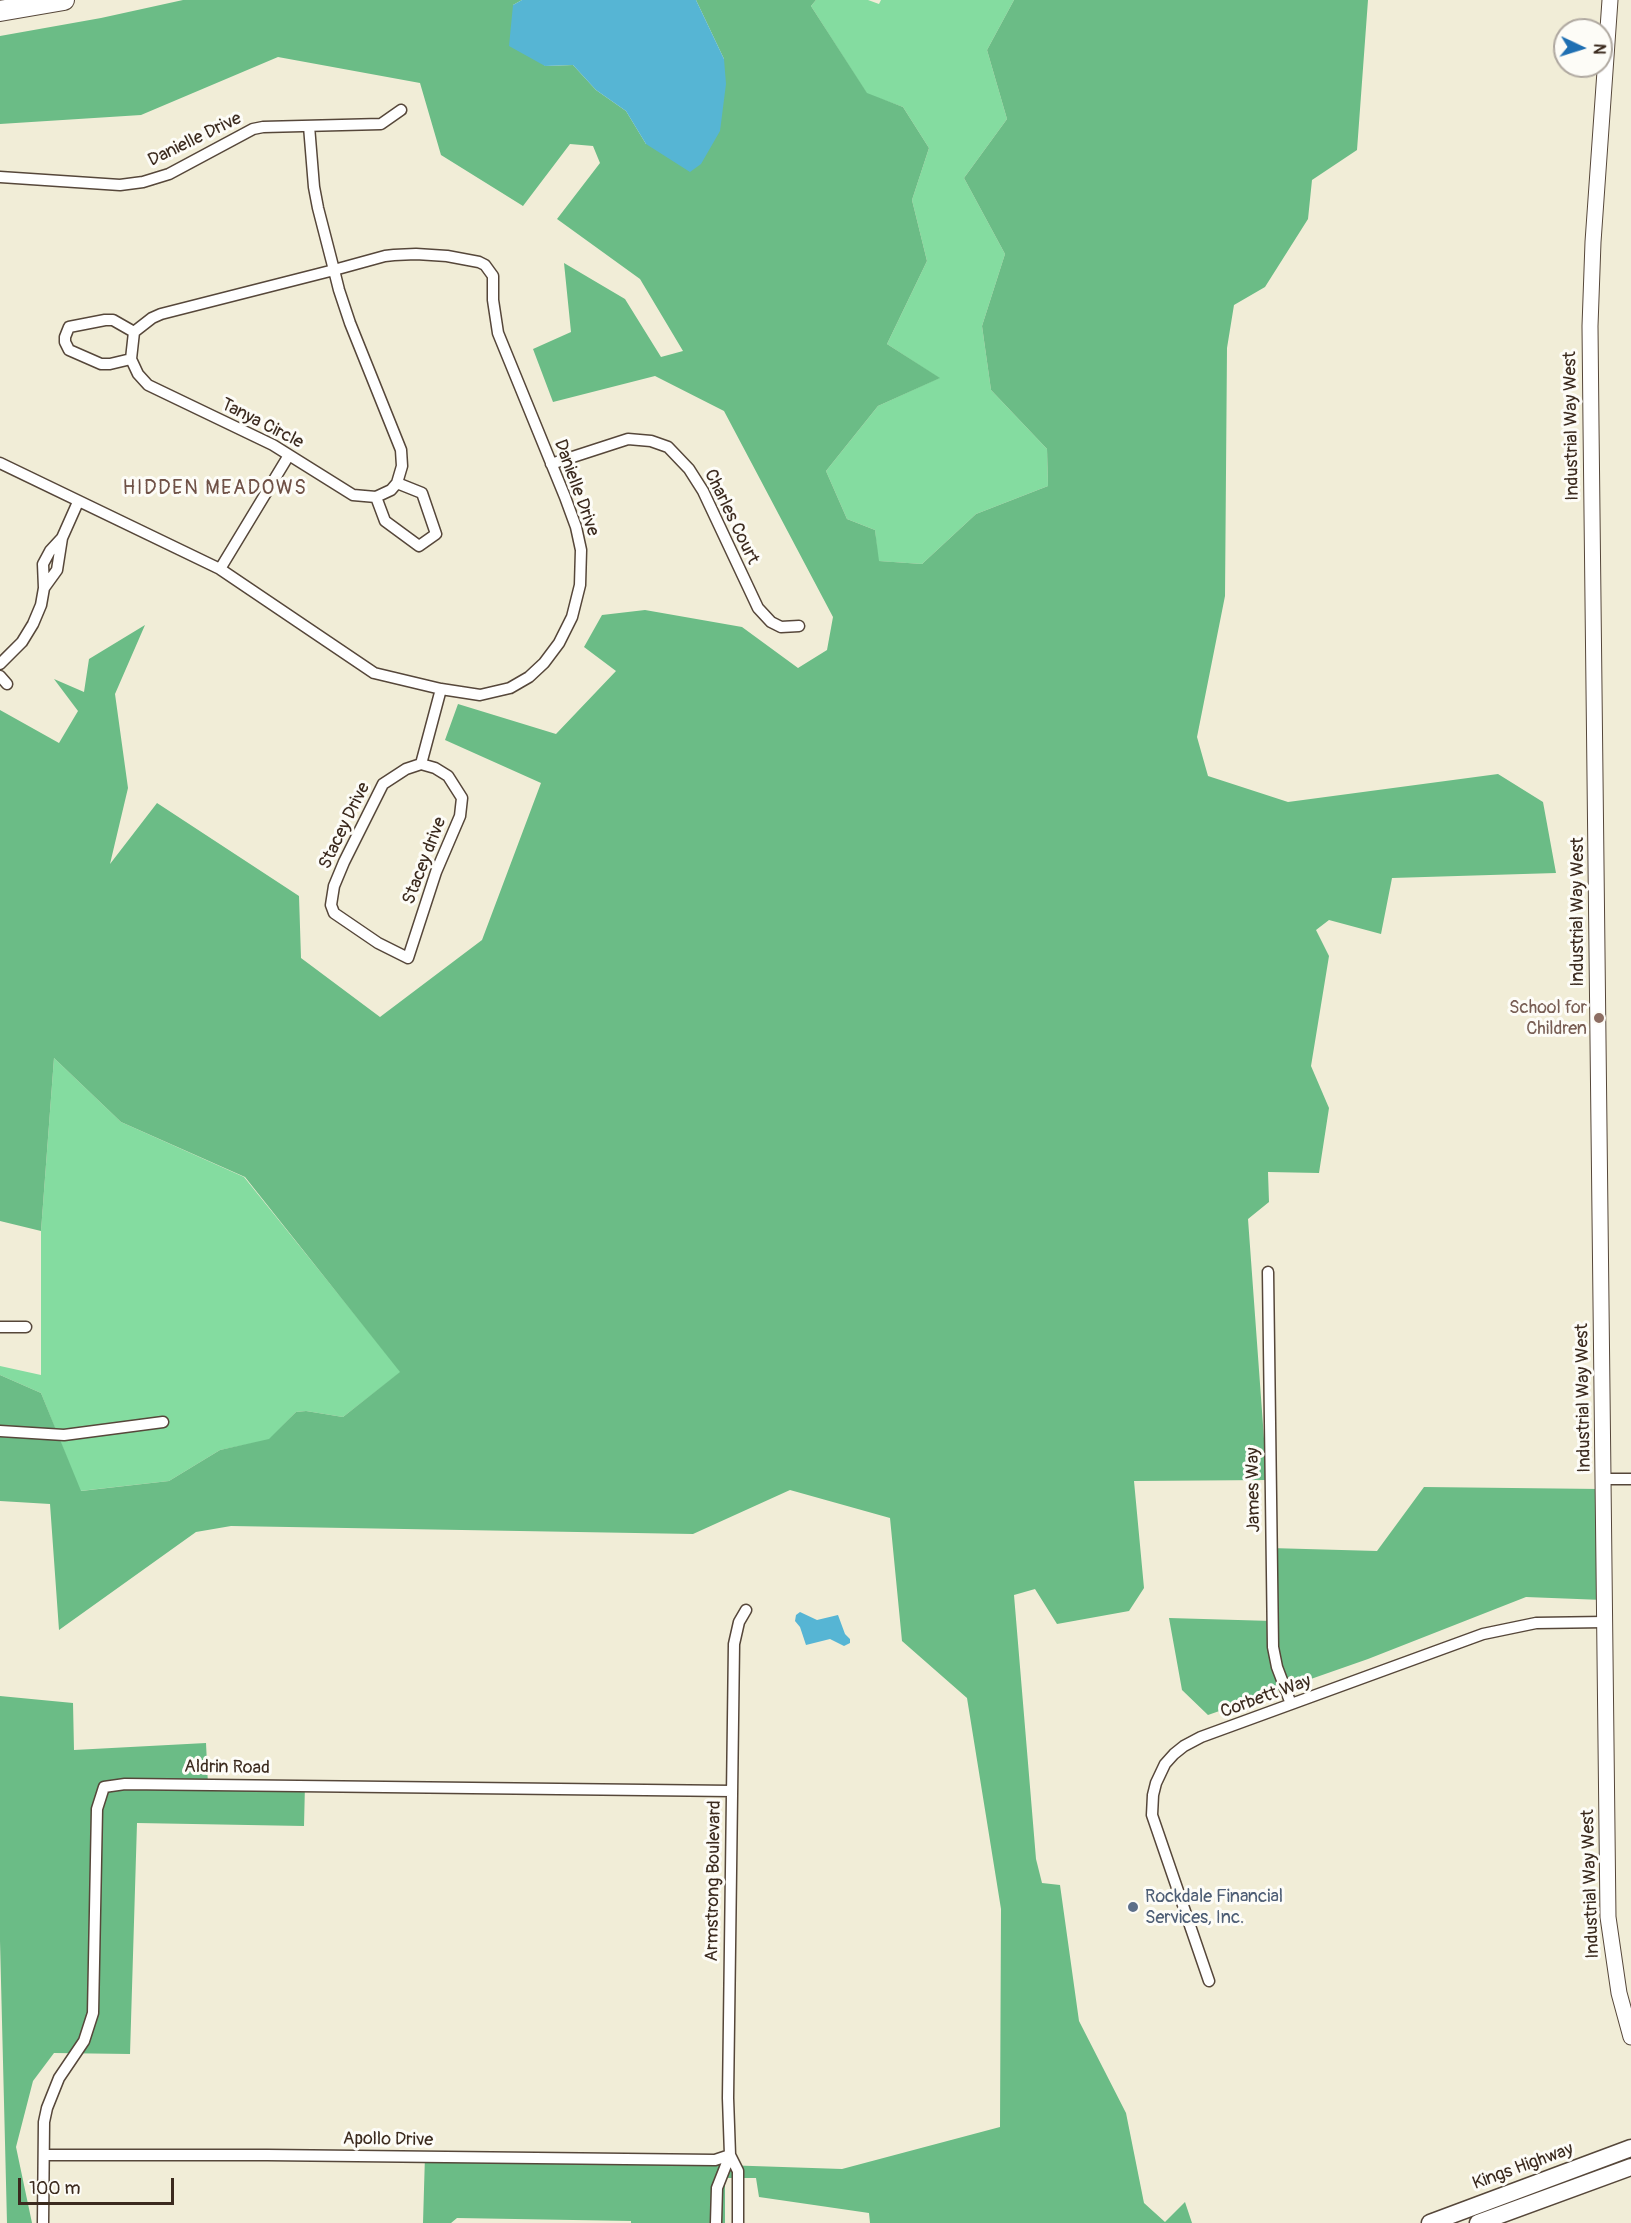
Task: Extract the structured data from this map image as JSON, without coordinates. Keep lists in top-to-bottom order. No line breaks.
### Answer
{"streets":{"main road":["Kings Highway"],"street":["Danielle Drive","Tanya Circle","Industrial Way West","Charles Court","Stacey Drive","Stacey drive","James Way","Corbett Way","Aldrin Road","Armstrong Boulevard","Apollo Drive"]},"crossings":[["Danielle Drive","Charles Court"],["Industrial Way West","Corbett Way"],["Stacey Drive","Stacey drive"],["James Way","Corbett Way"],["Aldrin Road","Armstrong Boulevard"],["Aldrin Road","Apollo Drive"],["Armstrong Boulevard","Apollo Drive"]],"districts":["HIDDEN MEADOWS"],"places":["School for Children","Rockdale Financial Services, Inc."],"scale_bar":"100 m","north":"right"}
